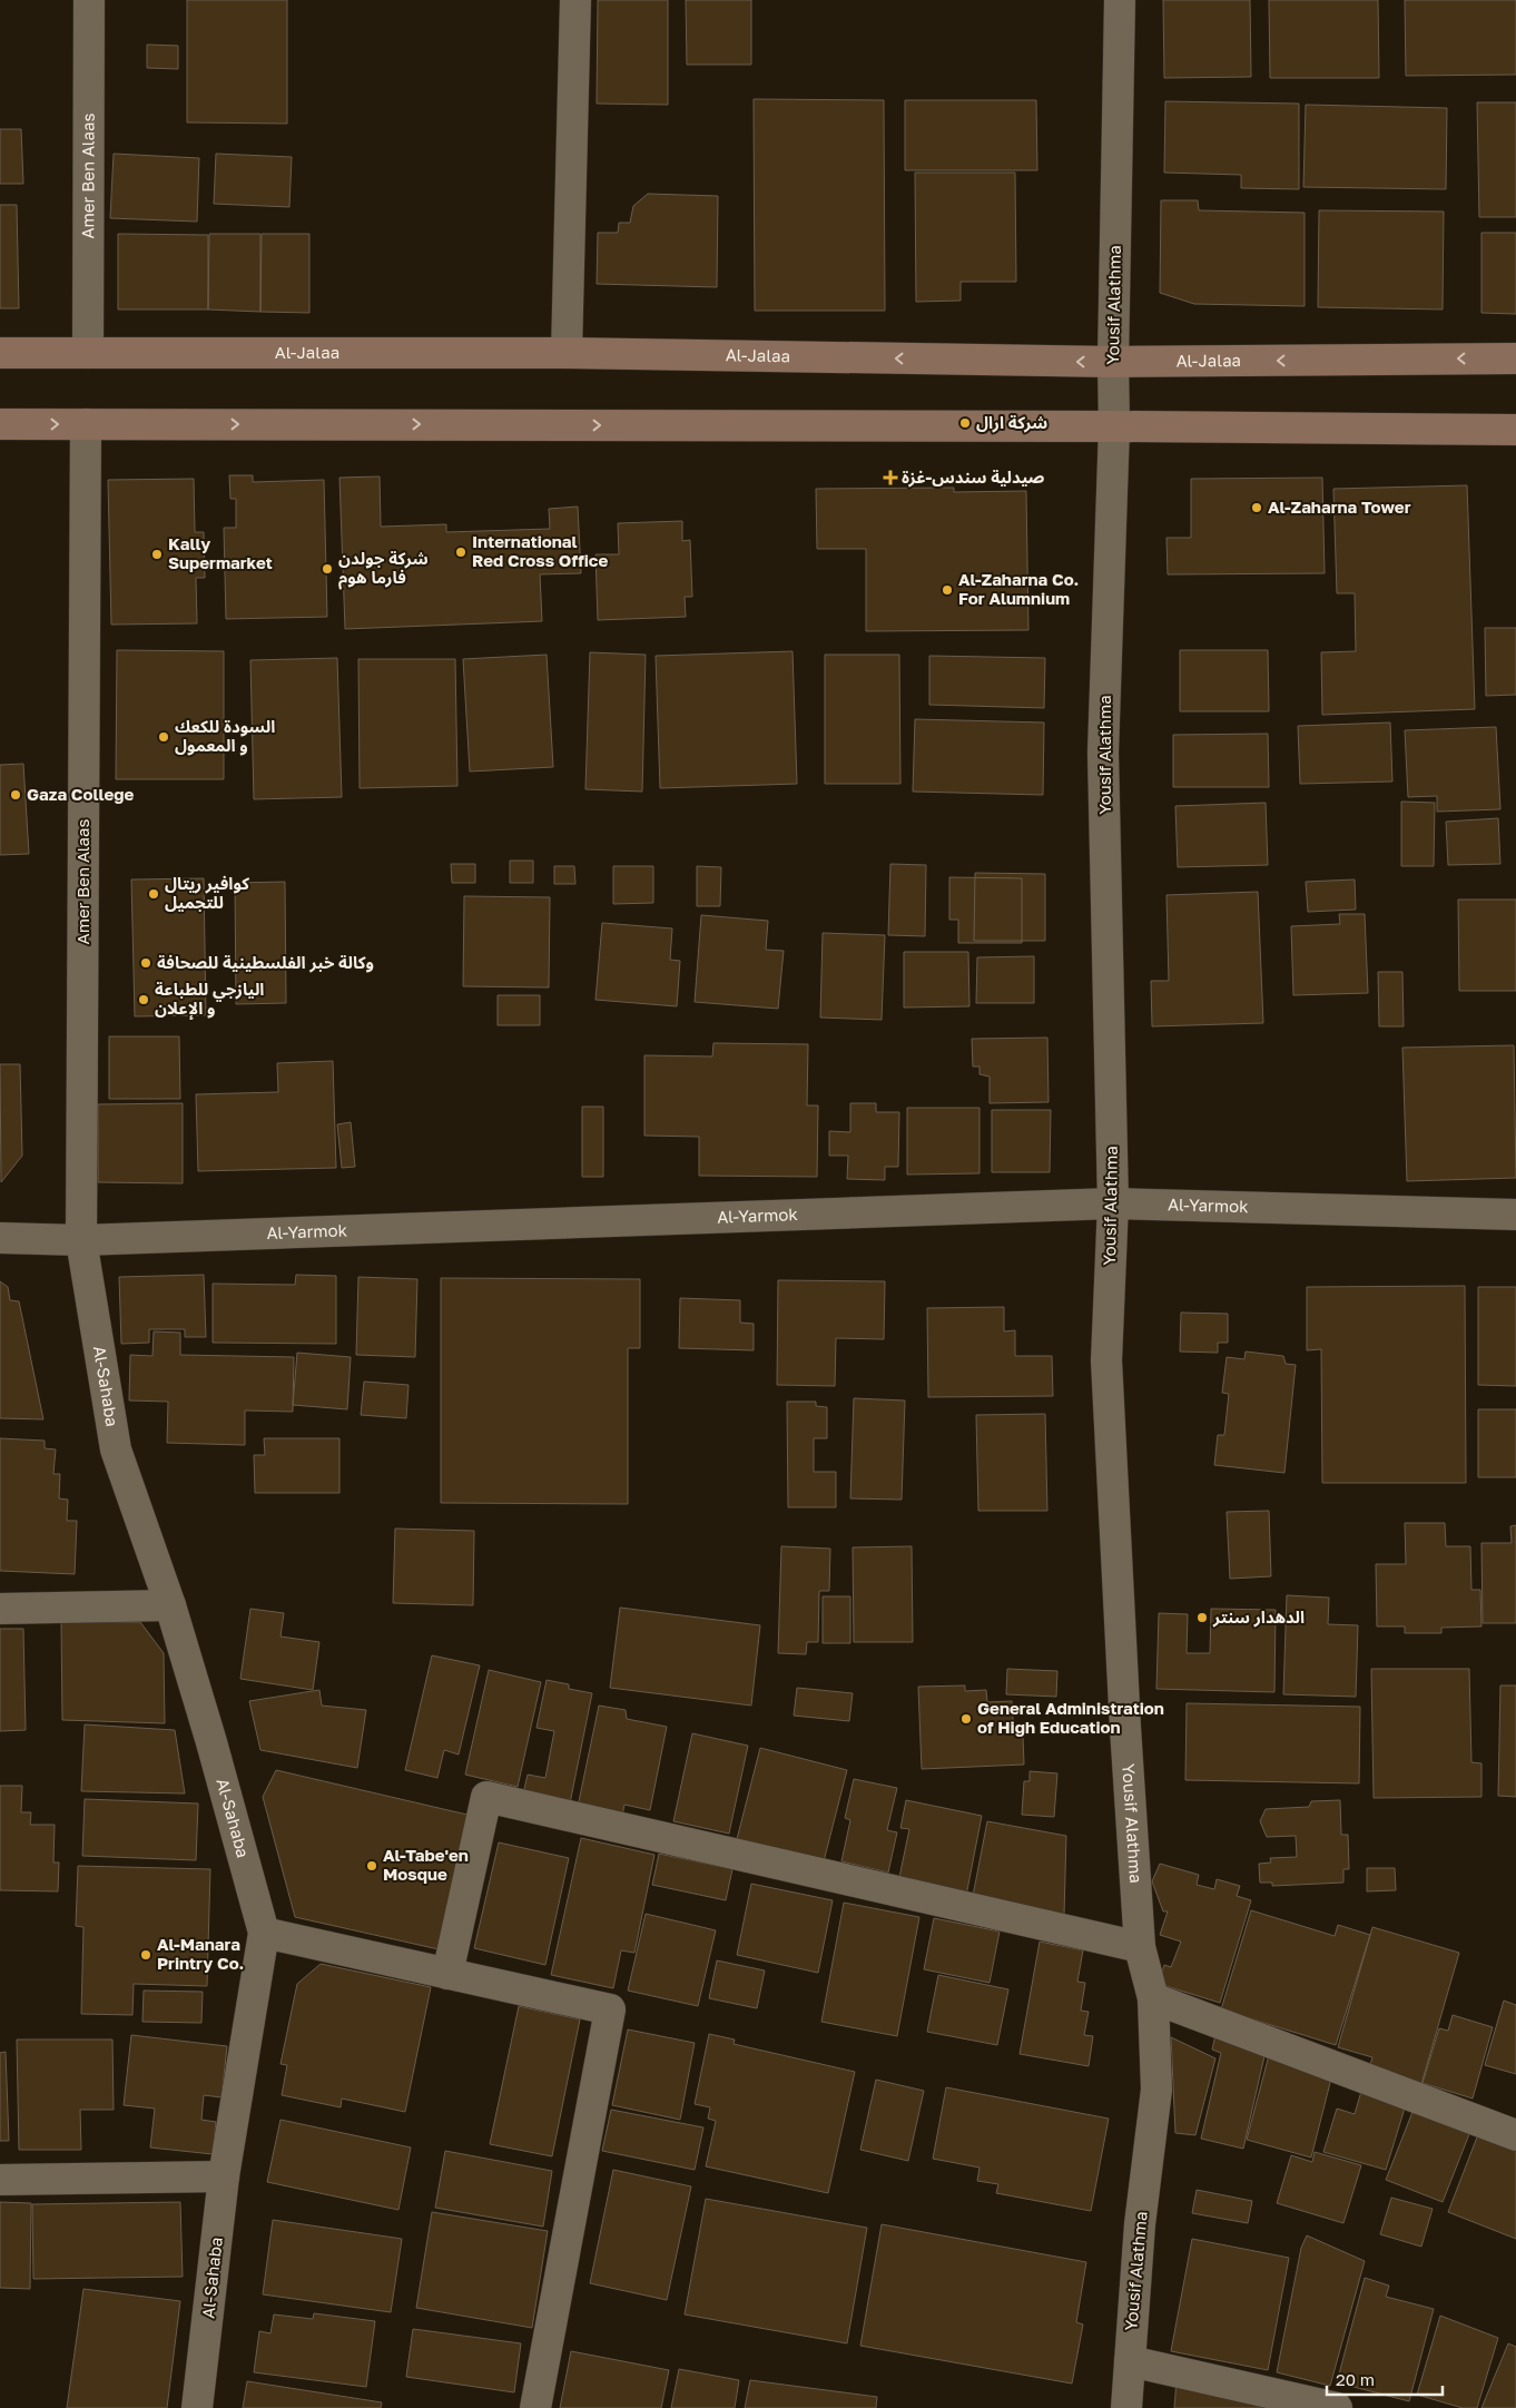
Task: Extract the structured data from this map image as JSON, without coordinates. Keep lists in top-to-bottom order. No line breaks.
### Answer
{"streets":{"main road":["Al-Jalaa"],"street":["Amer Ben Alaas","Yousif Alathma","Al-Yarmok","Al-Sahaba"]},"crossings":[["Amer Ben Alaas","Al-Jalaa"],["Amer Ben Alaas","Al-Yarmok"],["Amer Ben Alaas","Al-Sahaba"],["Yousif Alathma","Al-Jalaa"],["Yousif Alathma","Al-Yarmok"],["Al-Yarmok","Al-Sahaba"]],"places":{"other":["شركة ارال","Al-Zaharna Tower","International Red Cross Office","Kally Supermarket","شركة جولدن فارما هوم","Al-Zaharna Co. For Alumnium","السودة للكعك و المعمول","Gaza College","كوافير ريتال للتجميل","وكالة خبر الفلسطينية للصحافة","اليازجي للطباعة و الإعلان","الدهدار سنتر","General Administration of High Education","Al-Tabe'en Mosque","Al-Manara Printry Co."],"health":["صيدلية سندس-غزة"]},"scale_bar":"20 m"}
